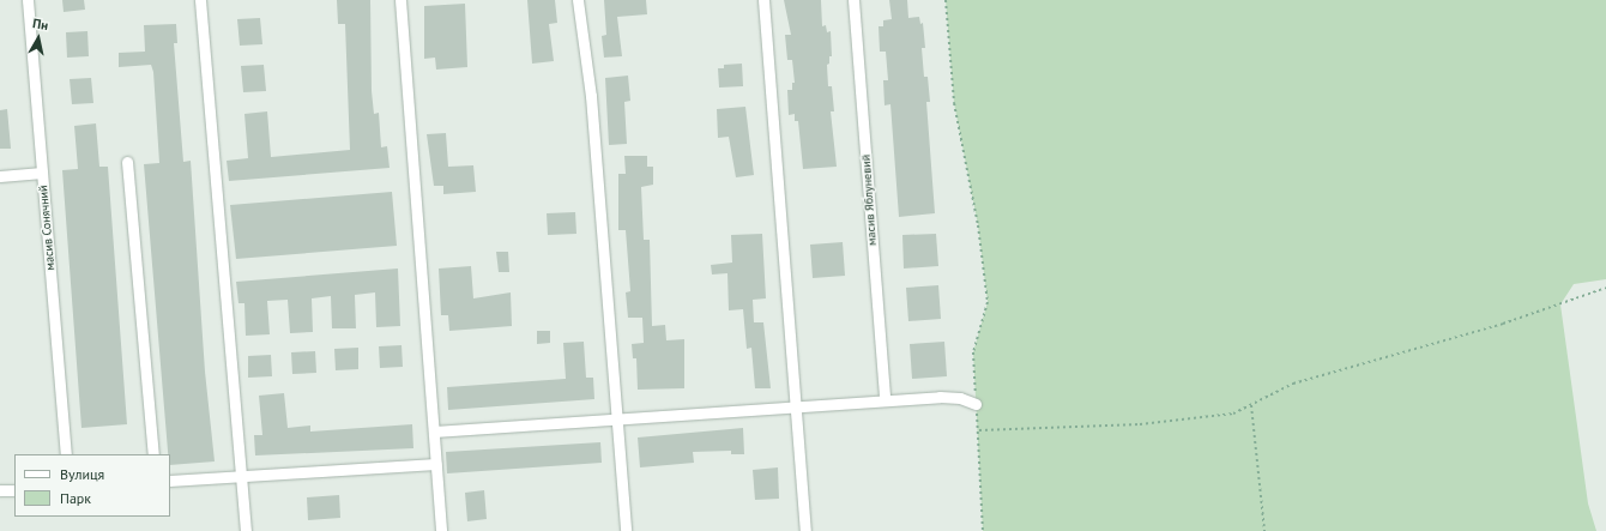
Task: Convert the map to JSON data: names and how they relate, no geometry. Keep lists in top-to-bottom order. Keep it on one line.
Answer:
{"streets":{"street":["масив Яблуневий","масив Сонячний"]},"legend":["Вулиця","Парк"],"north":"top"}
